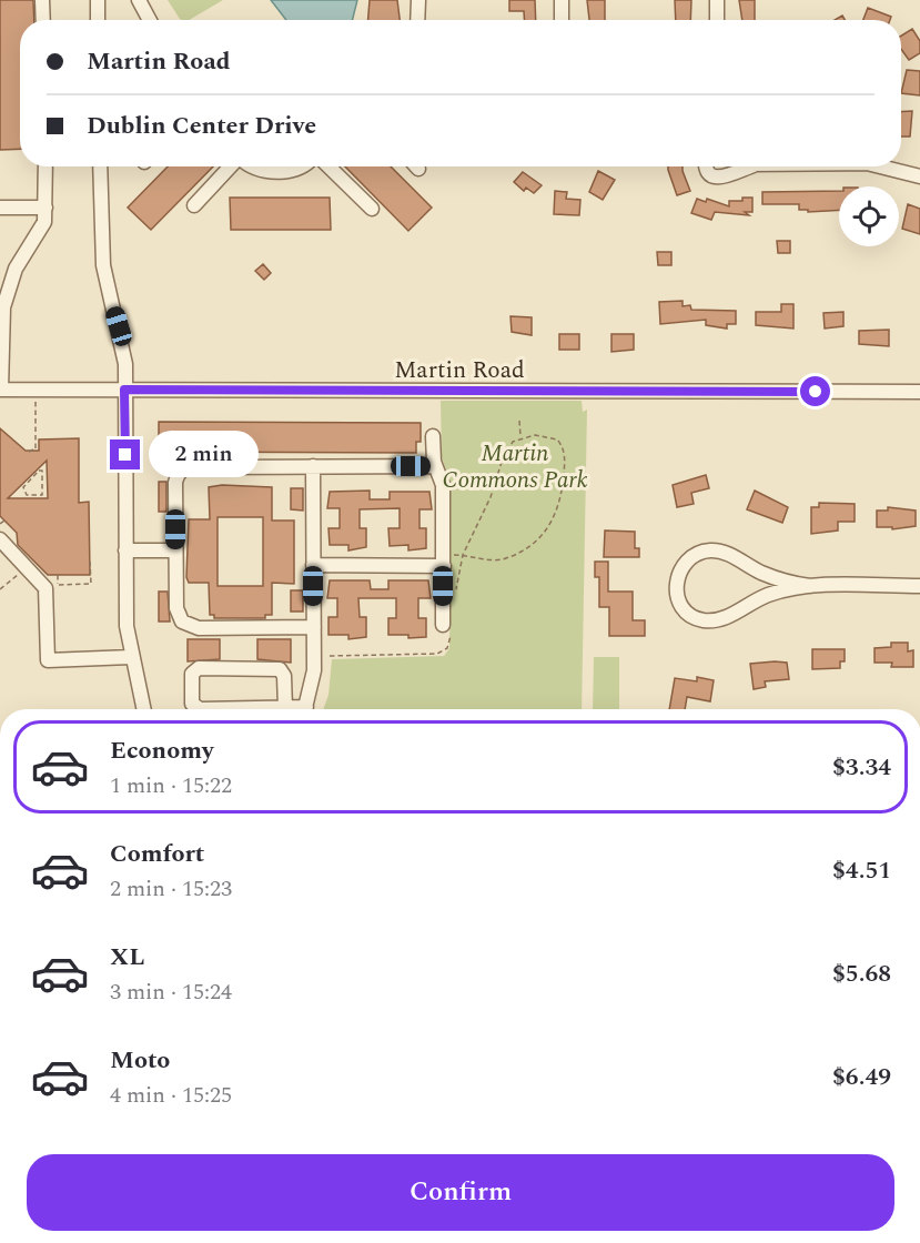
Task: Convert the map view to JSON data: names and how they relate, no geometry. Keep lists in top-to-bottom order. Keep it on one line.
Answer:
{"streets":{"street":["Martin Road"]},"parks":["Martin Commons Park"],"page":{"banner":["Martin Road","Dublin Center Drive"],"bubble":"2 min","list":[{"name":"Economy","note":"1 min · 15:22","value":"$3.34"},{"name":"Comfort","note":"2 min · 15:23","value":"$4.51"},{"name":"XL","note":"3 min · 15:24","value":"$5.68"},{"name":"Moto","note":"4 min · 15:25","value":"$6.49"}],"buttons":"Confirm"}}
